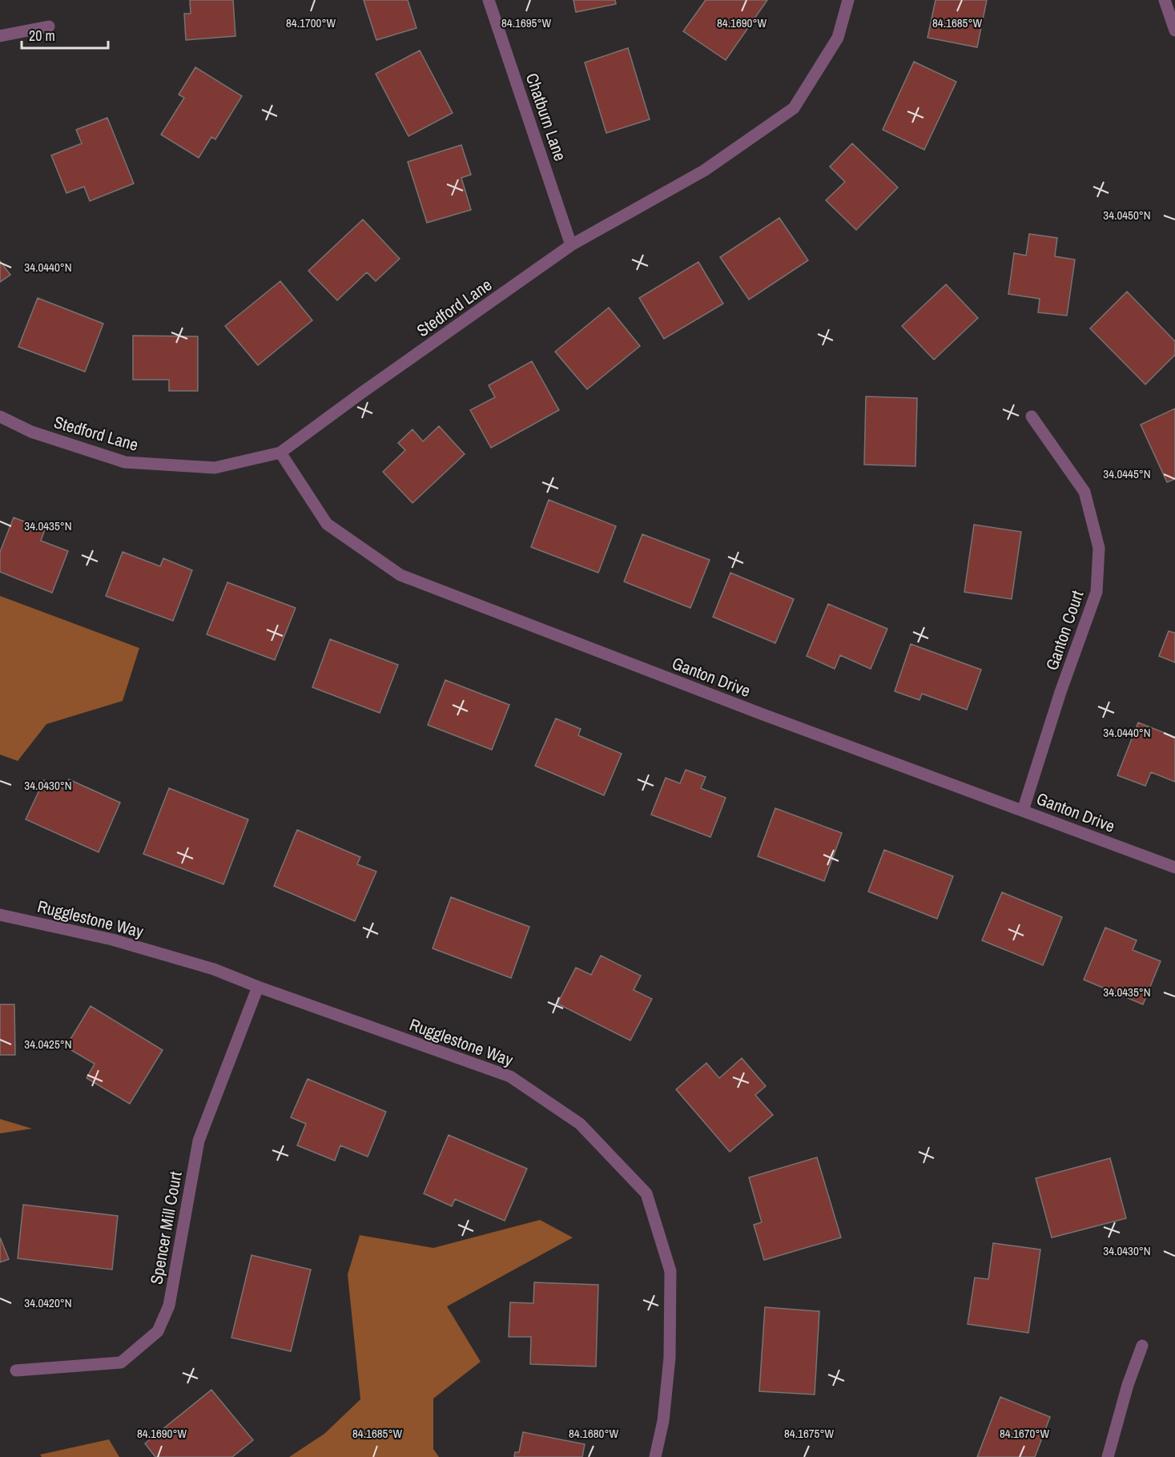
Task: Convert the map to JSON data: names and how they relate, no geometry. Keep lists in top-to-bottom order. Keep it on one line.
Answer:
{"streets":{"street":["Chatburn Lane","Stedford Lane","Ganton Court","Ganton Drive","Rugglestone Way","Spencer Mill Court"]},"crossings":[["Chatburn Lane","Stedford Lane"],["Stedford Lane","Ganton Drive"],["Ganton Court","Ganton Drive"],["Rugglestone Way","Spencer Mill Court"]],"scale_bar":"20 m","coordinates":["84.1700°W","84.1690°W","84.1685°W","84.1695°W","34.0450°N","34.0440°N","34.0445°N","34.0435°N","34.0430°N","34.0425°N","34.0420°N","84.1680°W","84.1675°W","84.1670°W"]}
